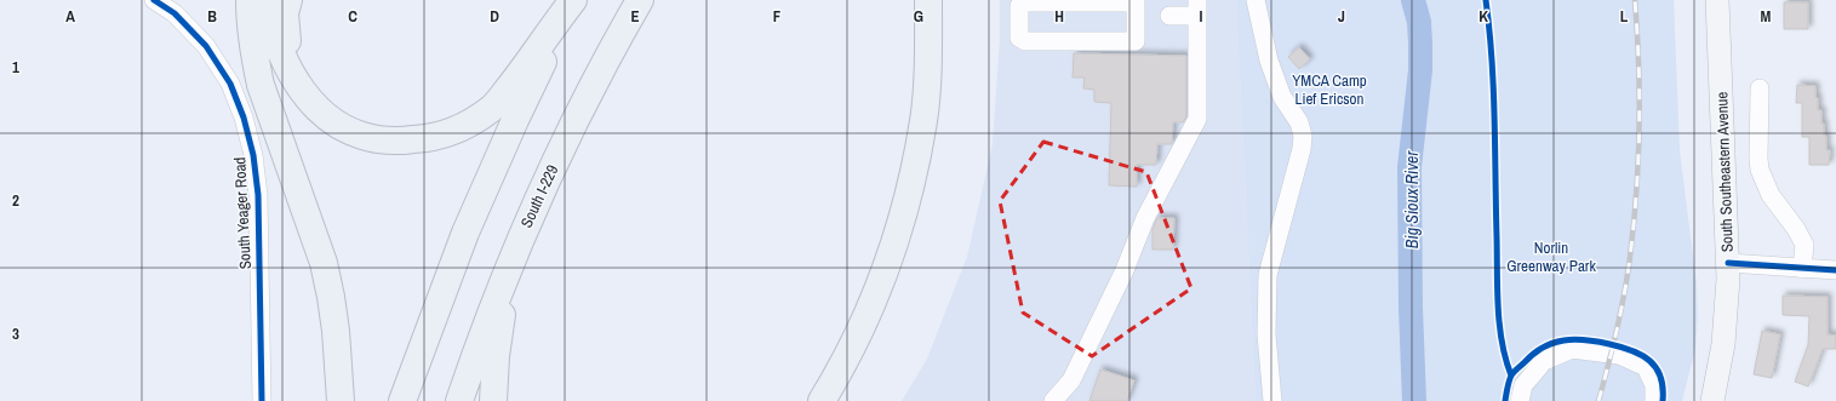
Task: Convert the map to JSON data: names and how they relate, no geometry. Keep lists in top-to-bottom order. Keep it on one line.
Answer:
{"streets":{"highway":["South I-229"],"main road":["South Southeastern Avenue"],"street":["South Yeager Road"]},"water":["Big Sioux River"],"parks":["YMCA Camp Lief Ericson","Norlin Greenway Park"],"grid":{"columns":["A","B","C","D","E","F","G","H","I","J","K","L","M"],"rows":["1","2","3"]}}
